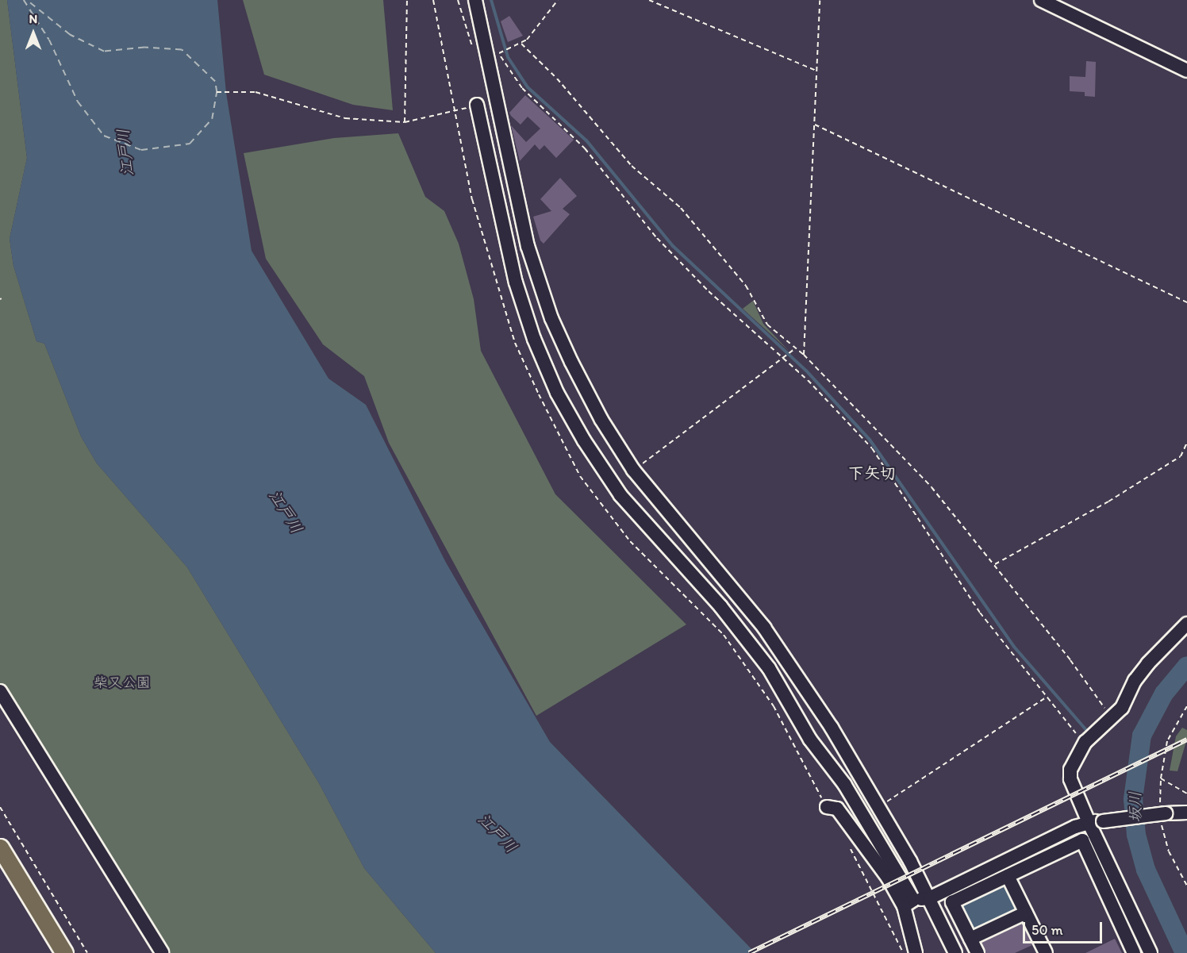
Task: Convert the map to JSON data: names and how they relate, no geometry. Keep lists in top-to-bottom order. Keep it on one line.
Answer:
{"districts":["下矢切"],"water":["江戸川","坂川"],"parks":["柴又公園"],"scale_bar":"50 m","north":"top"}
